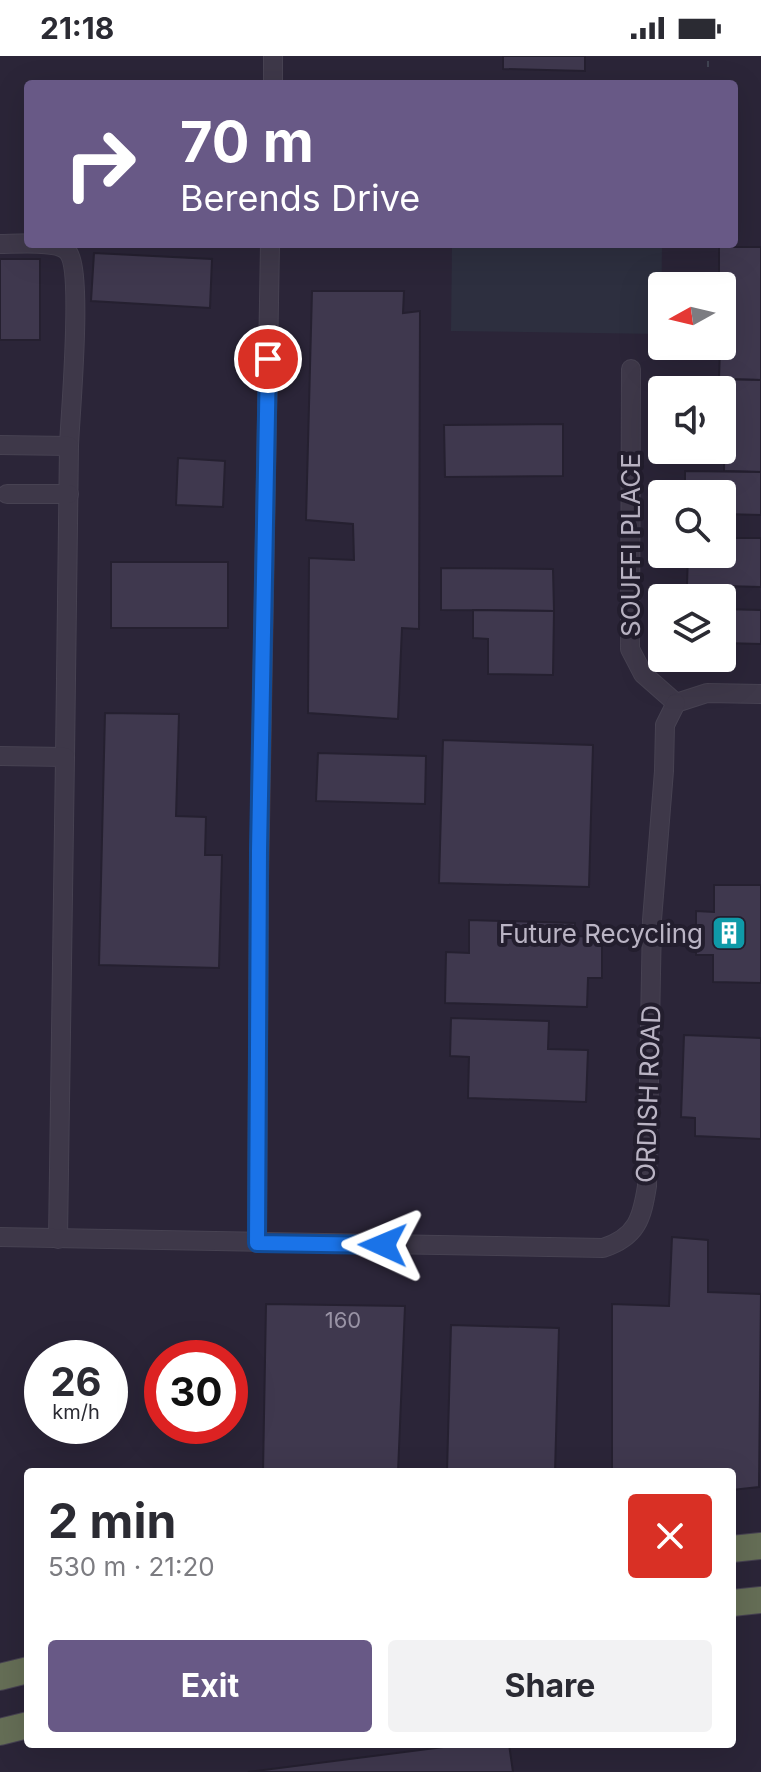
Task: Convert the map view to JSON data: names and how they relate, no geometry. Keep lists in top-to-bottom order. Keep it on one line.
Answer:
{"streets":{"street":["SOUFFI PLACE","ORDISH ROAD"]},"crossings":[["SOUFFI PLACE","ORDISH ROAD"]],"places":{"building":["Future Recycling"]},"house_numbers":["160"],"north":"left","page":{"status":"21:18","turn":["70 m","Berends Drive"],"speed":"26 km/h","limit":"30","heading":["2 min","530 m · 21:20"],"buttons":["Exit","Share"]}}
